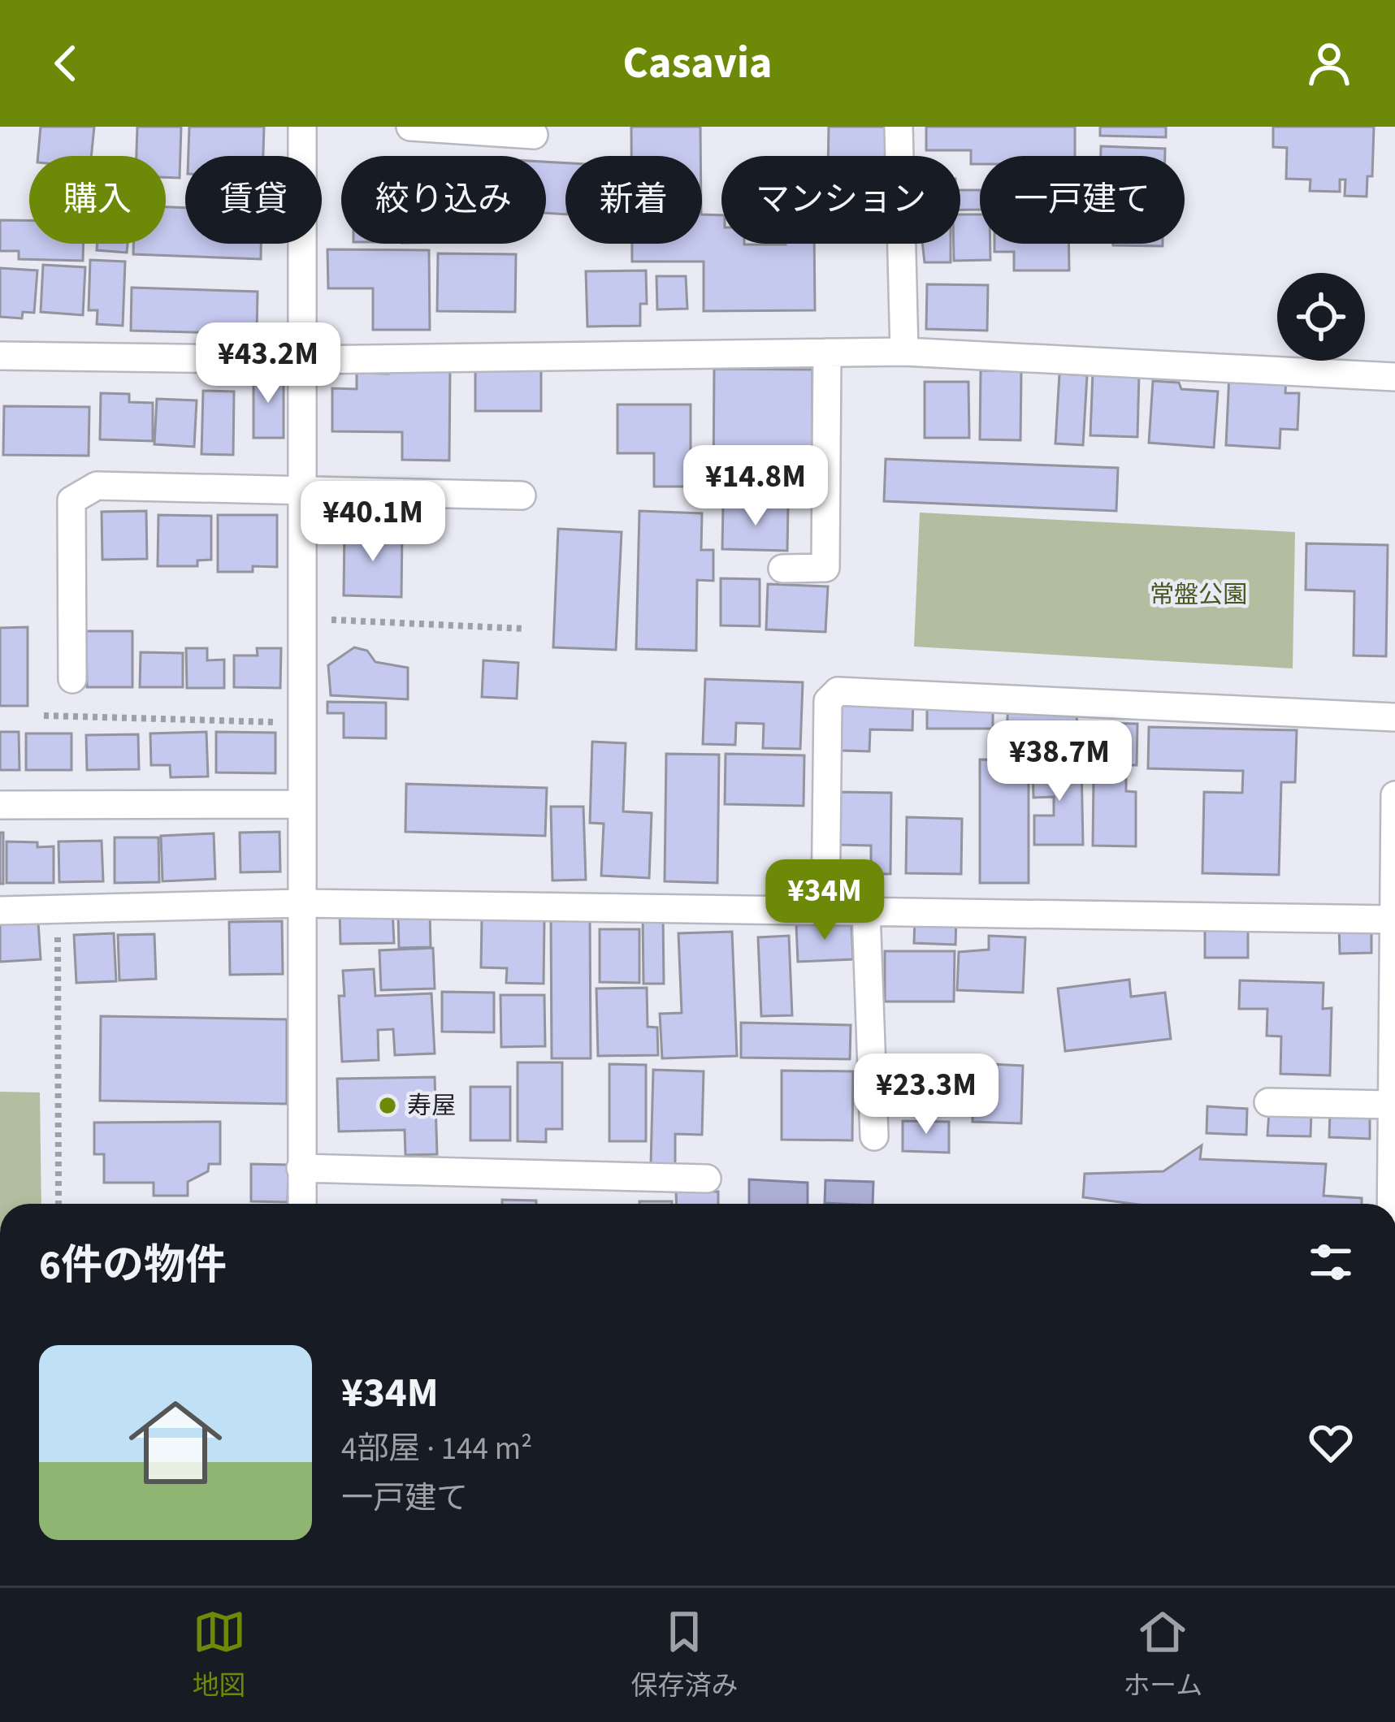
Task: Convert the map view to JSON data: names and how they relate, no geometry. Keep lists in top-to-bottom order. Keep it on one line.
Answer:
{"parks":["常盤公園"],"places":["寿屋"],"page":{"header":"Casavia","chip":["購入","賃貸","絞り込み","新着","マンション","一戸建て"],"price":["¥43.2M","¥14.8M","¥40.1M","¥38.7M","¥34M","¥23.3M"],"heading":"6件の物件","list":[{"name":"¥34M","note":"4部屋 · 144 m² · 一戸建て"}],"tabs":["地図","保存済み","ホーム"]}}
